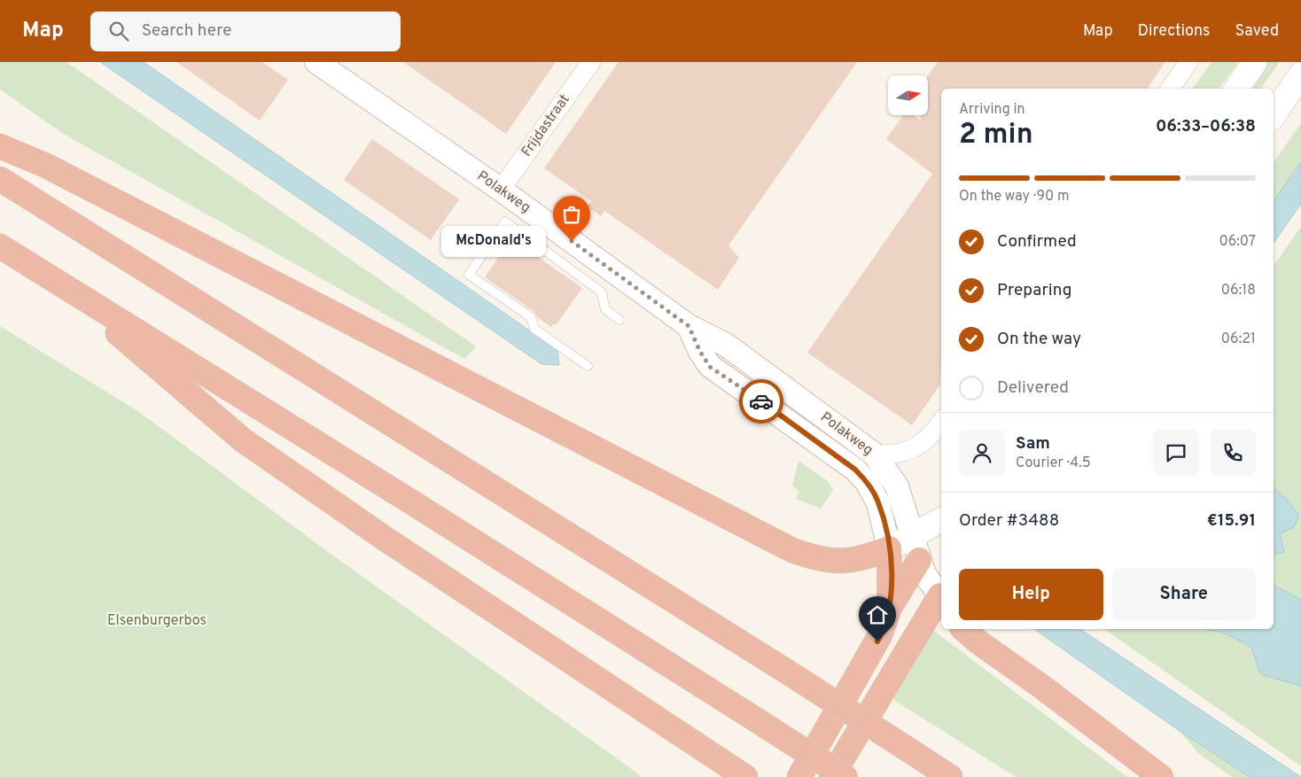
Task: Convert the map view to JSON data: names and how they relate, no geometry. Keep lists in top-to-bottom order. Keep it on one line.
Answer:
{"streets":{"street":["Frijdastraat","Polakweg"]},"crossings":[["Frijdastraat","Polakweg"]],"parks":["Elsenburgerbos"],"places":["McDonald's"],"north":"right","page":{"header":"Map","search":"Search here","nav":["Map","Directions","Saved"],"heading":["2 min","Arriving in","06:33–06:38"],"panel":["Sam","Courier · 4.5","Order #3488","€15.91"],"bar":"On the way · 90 m","list":[["Confirmed","06:07"],["Preparing","06:18"],["On the way","06:21"],"Delivered"],"bubble":"McDonald's","buttons":["Help","Share"]}}
